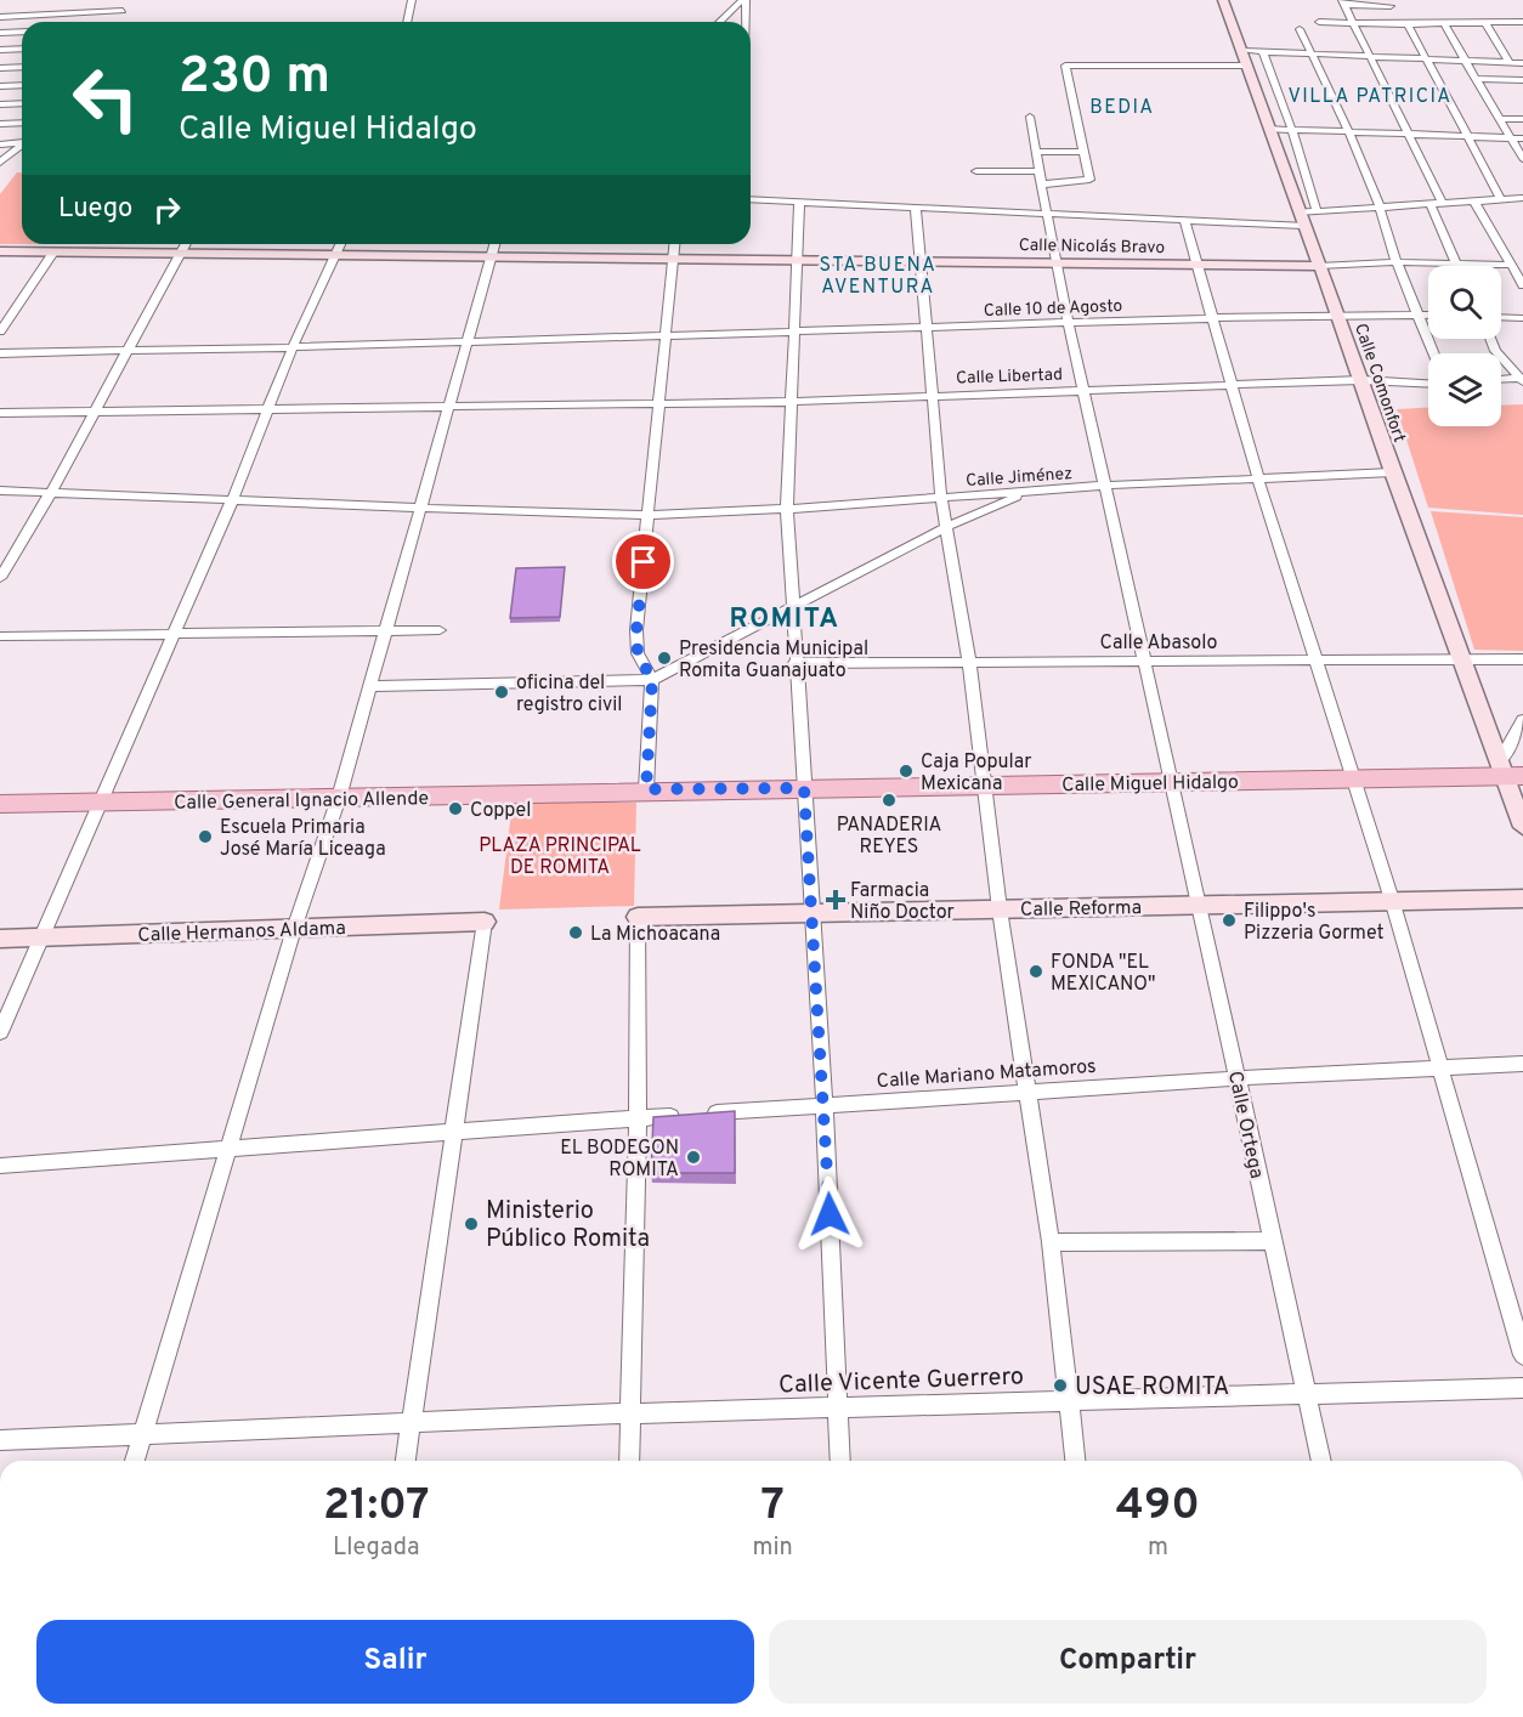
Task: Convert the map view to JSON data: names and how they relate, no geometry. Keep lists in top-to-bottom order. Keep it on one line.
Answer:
{"streets":{"main road":["Calle Miguel Hidalgo","Calle General Ignacio Allende"],"street":["Calle Nicolás Bravo","Calle 10 de Agosto","Calle Libertad","Calle Comonfort","Calle Jiménez","Calle Abasolo","Calle Reforma","Calle Hermanos Aldama","Calle Mariano Matamoros","Calle Ortega","Calle Vicente Guerrero"]},"crossings":[["Calle Nicolás Bravo","Calle Comonfort"],["Calle Nicolás Bravo","Calle Ortega"],["Calle 10 de Agosto","Calle Comonfort"],["Calle 10 de Agosto","Calle Ortega"],["Calle Libertad","Calle Comonfort"],["Calle Libertad","Calle Ortega"],["Calle Comonfort","Calle Jiménez"],["Calle Comonfort","Calle Abasolo"],["Calle Comonfort","Calle Miguel Hidalgo"],["Calle Jiménez","Calle Ortega"],["Calle Abasolo","Calle Ortega"],["Calle Miguel Hidalgo","Calle General Ignacio Allende"],["Calle Miguel Hidalgo","Calle Ortega"],["Calle Reforma","Calle Ortega"],["Calle Mariano Matamoros","Calle Ortega"],["Calle Ortega","Calle Vicente Guerrero"]],"districts":["VILLA PATRICIA","BEDIA","STA BUENA AVENTURA","ROMITA"],"parks":["PLAZA PRINCIPAL DE ROMITA"],"places":{"other":["Presidencia Municipal Romita Guanajuato","oficina del registro civil","Caja Popular Mexicana","PANADERIA REYES","Coppel","Escuela Primaria José María Liceaga","Filippo's Pizzeria Gormet","La Michoacana","FONDA \"EL MEXICANO\"","EL BODEGON ROMITA","Ministerio Público Romita","USAE ROMITA"],"health":["Farmacia Niño Doctor"]},"page":{"turn":["230 m","Calle Miguel Hidalgo"],"then":"Luego","eta":["21:07","Llegada","7","min","490","m"],"buttons":["Salir","Compartir"]}}
